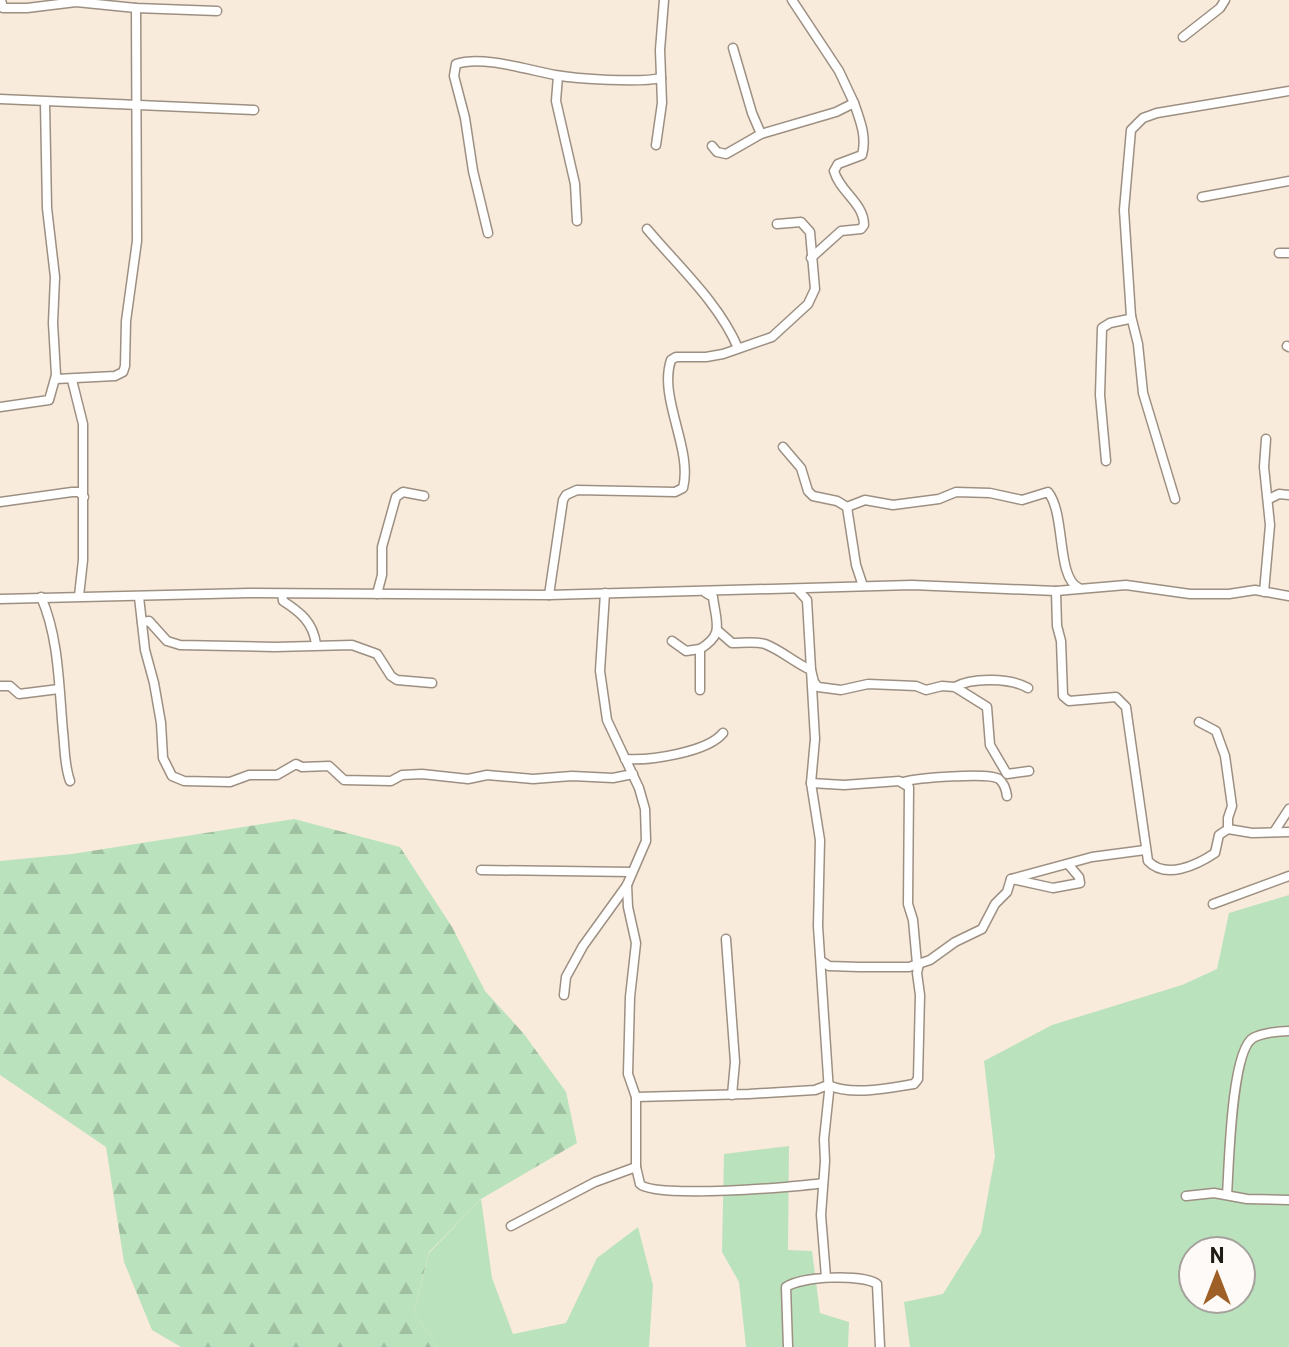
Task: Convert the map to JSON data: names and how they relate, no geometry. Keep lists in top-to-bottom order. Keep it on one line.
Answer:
{"north":"top"}
